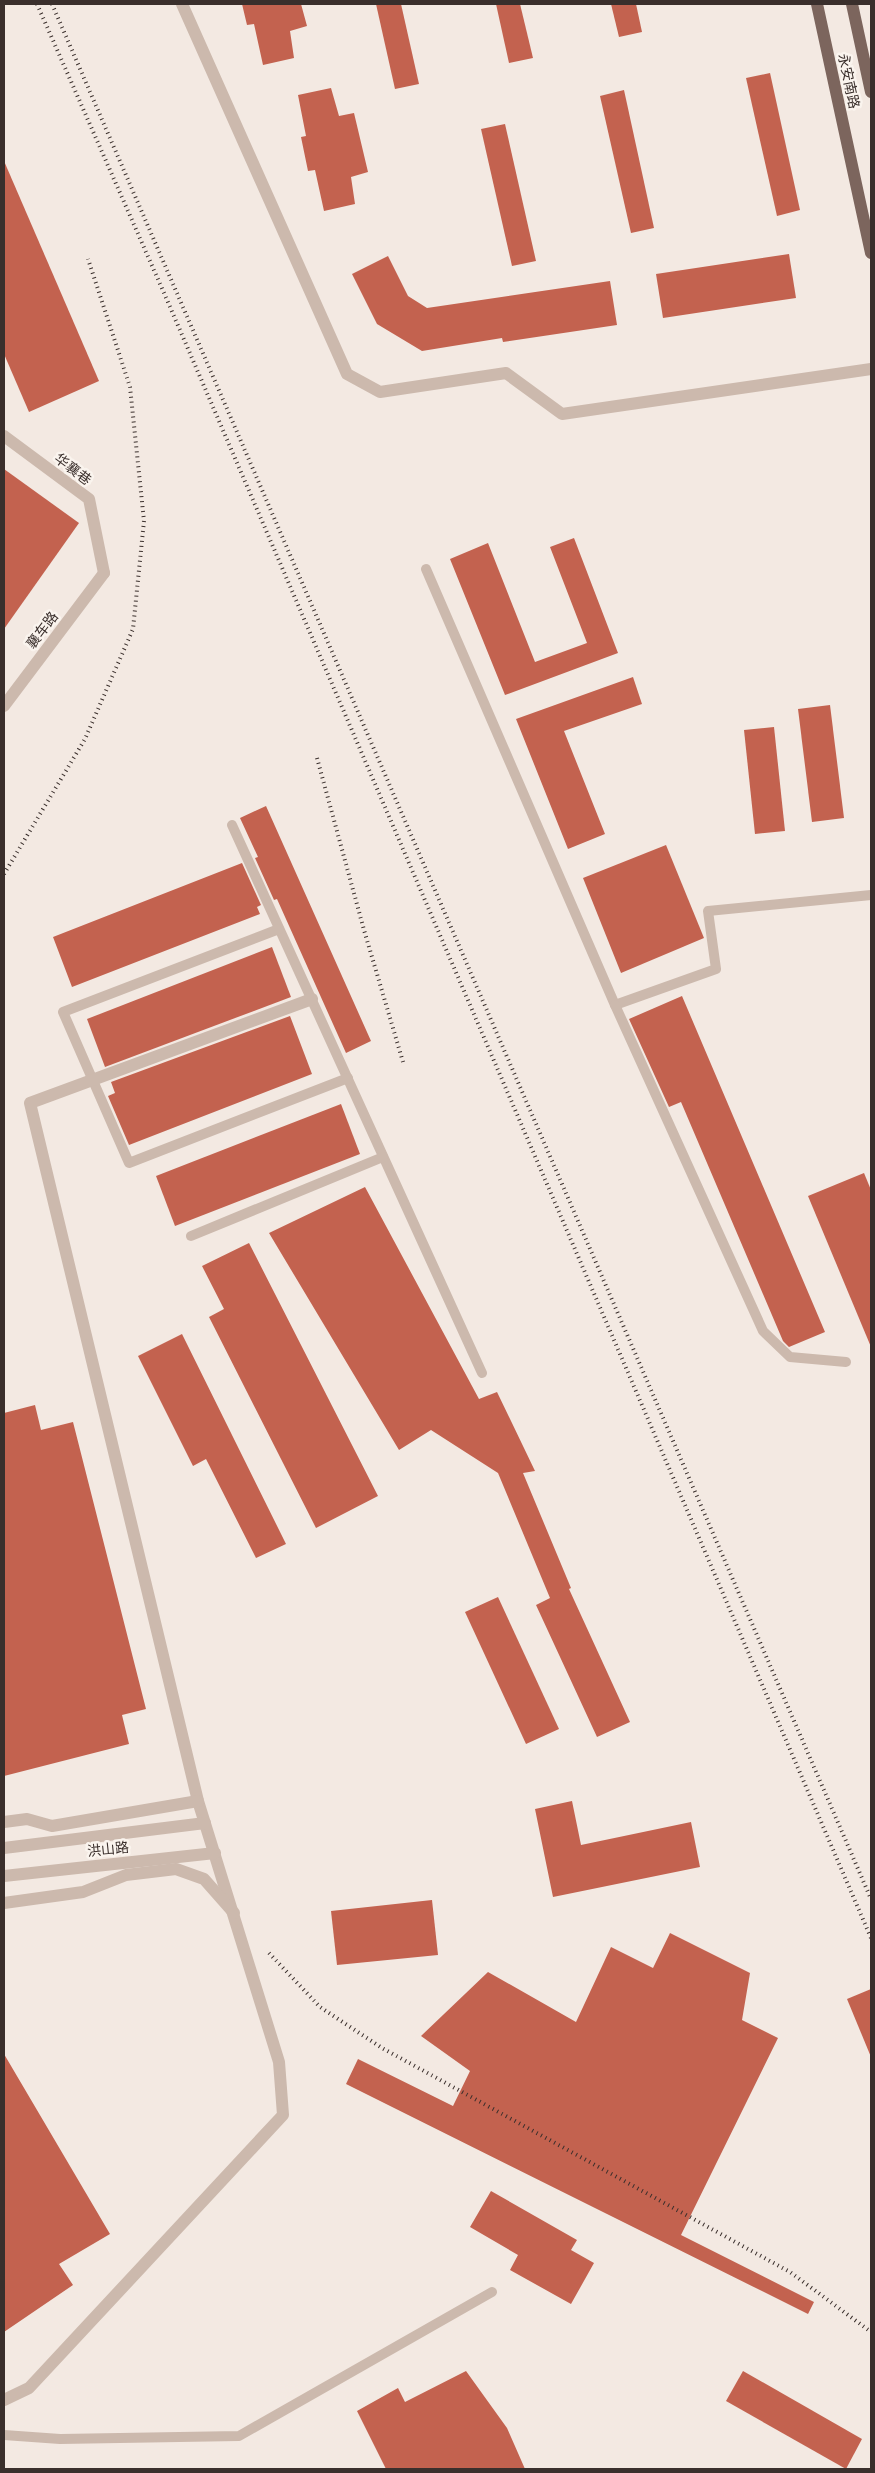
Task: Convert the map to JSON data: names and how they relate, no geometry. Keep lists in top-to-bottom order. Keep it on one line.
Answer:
{"streets":{"main road":["永安南路"],"street":["华襄巷","襄车路","洪山路"]},"crossings":[["华襄巷","襄车路"]]}
